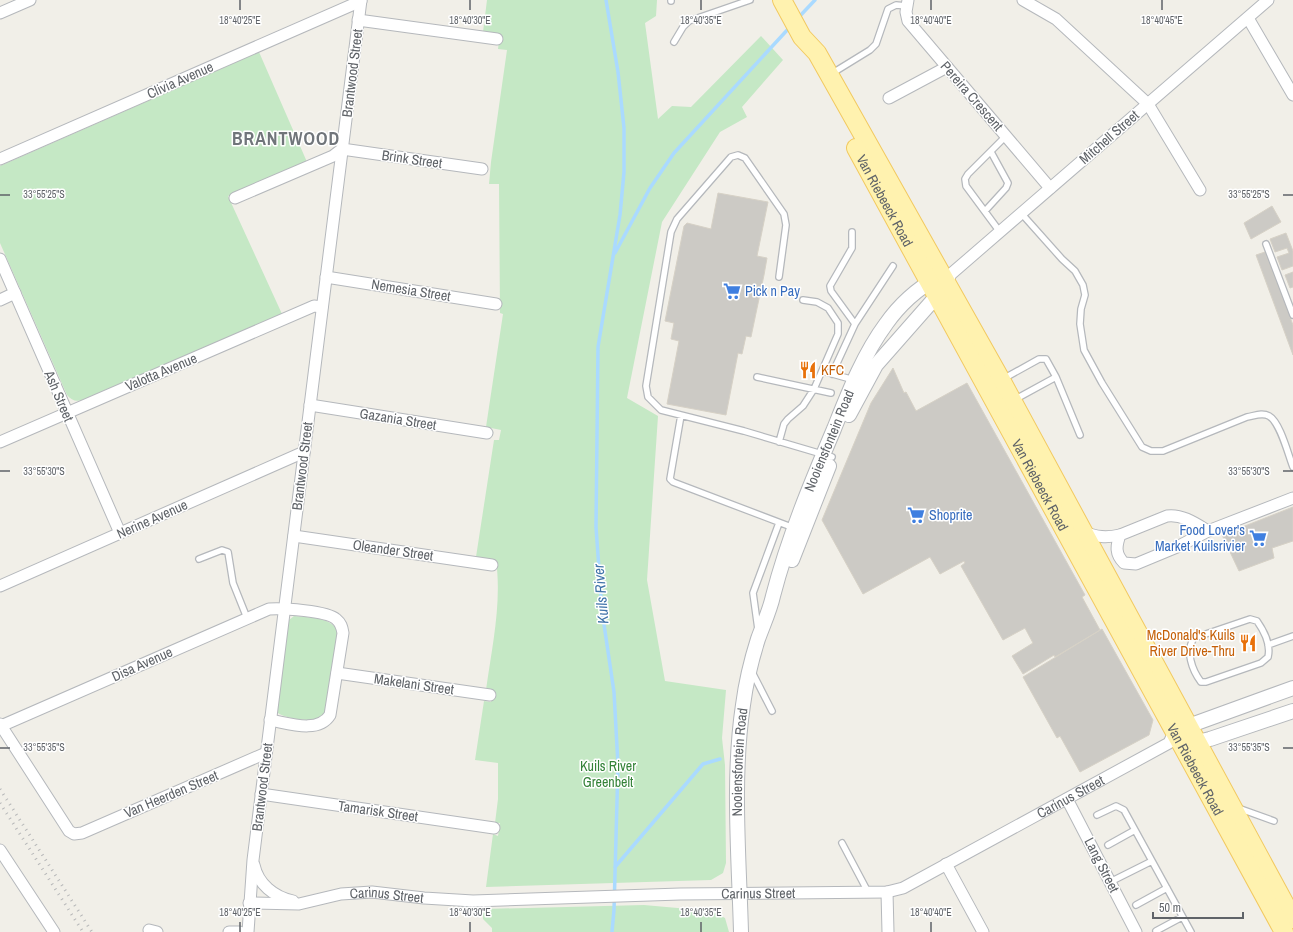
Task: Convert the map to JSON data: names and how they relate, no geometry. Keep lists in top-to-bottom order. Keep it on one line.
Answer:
{"streets":{"main road":["Van Riebeeck Road"],"street":["Brantwood Street","Clivia Avenue","Pereira Crescent","Mitchell Street","Brink Street","Nemesia Street","Valotta Avenue","Ash Street","Gazania Street","Nooiensfontein Road","Nerine Avenue","Oleander Street","Disa Avenue","Makelani Street","Van Heerden Street","Carinus Street","Tamarisk Street","Lang Street"]},"crossings":[["Brantwood Street","Clivia Avenue"],["Brantwood Street","Brink Street"],["Brantwood Street","Nemesia Street"],["Brantwood Street","Valotta Avenue"],["Brantwood Street","Gazania Street"],["Brantwood Street","Nerine Avenue"],["Brantwood Street","Oleander Street"],["Brantwood Street","Disa Avenue"],["Brantwood Street","Van Heerden Street"],["Brantwood Street","Carinus Street"],["Brantwood Street","Tamarisk Street"],["Pereira Crescent","Mitchell Street"],["Mitchell Street","Van Riebeeck Road"],["Mitchell Street","Nooiensfontein Road"],["Van Riebeeck Road","Nooiensfontein Road"],["Van Riebeeck Road","Carinus Street"],["Valotta Avenue","Ash Street"],["Ash Street","Nerine Avenue"],["Nooiensfontein Road","Carinus Street"],["Disa Avenue","Van Heerden Street"],["Carinus Street","Lang Street"]],"districts":["BRANTWOOD"],"water":["Kuils River"],"parks":["Kuils River Greenbelt"],"places":{"supermarket":["Pick n Pay","Shoprite","Food Lover's Market Kuilsrivier"],"restaurant":["KFC","McDonald's Kuils River Drive-Thru"]},"scale_bar":"50 m","coordinates":["18°40'25\"E","18°40'30\"E","18°40'35\"E","18°40'40\"E","18°40'45\"E","33°55'25\"S","33°55'30\"S","33°55'35\"S"]}
